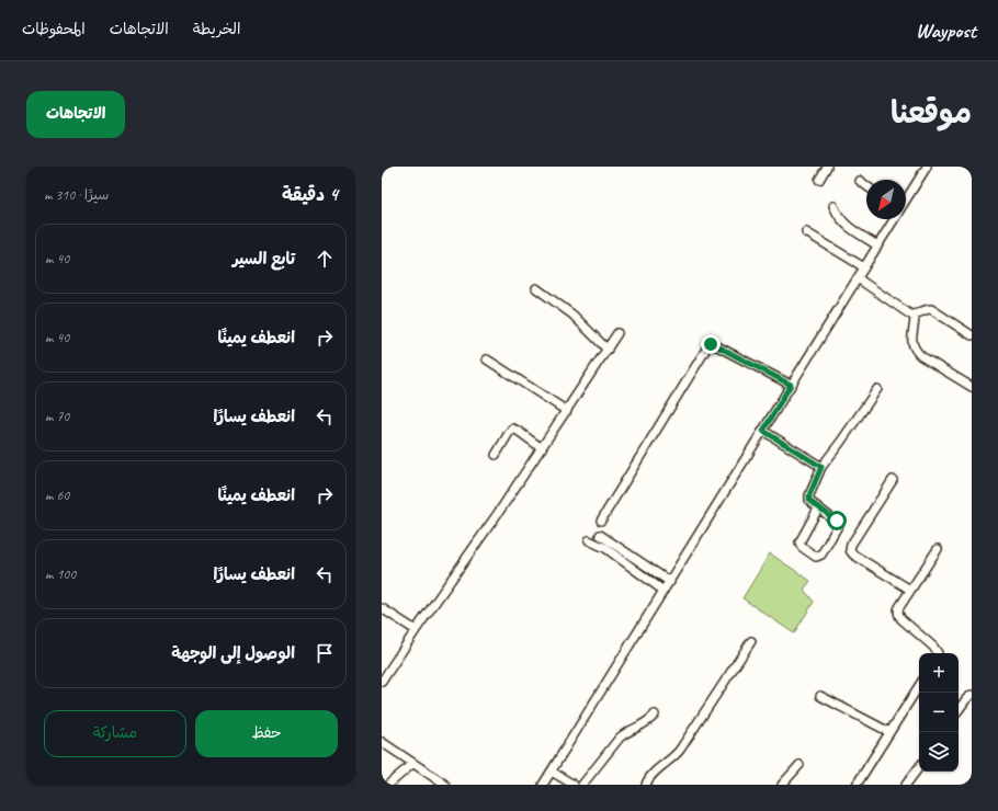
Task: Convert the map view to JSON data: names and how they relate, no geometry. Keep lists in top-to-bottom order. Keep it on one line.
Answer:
{"north":"bottom left","page":{"header":"Waypost","nav":["الخريطة","الاتجاهات","المحفوظات"],"title":"موقعنا","buttons":["الاتجاهات",["حفظ","مشاركة"]],"heading":["4 دقيقة","سيرًا · 310 m"],"list":[["تابع السير","40 m"],["انعطف يمينًا","40 m"],["انعطف يسارًا","70 m"],["انعطف يمينًا","60 m"],["انعطف يسارًا","100 m"],"الوصول إلى الوجهة"],"map_buttons":["+","−"]}}
